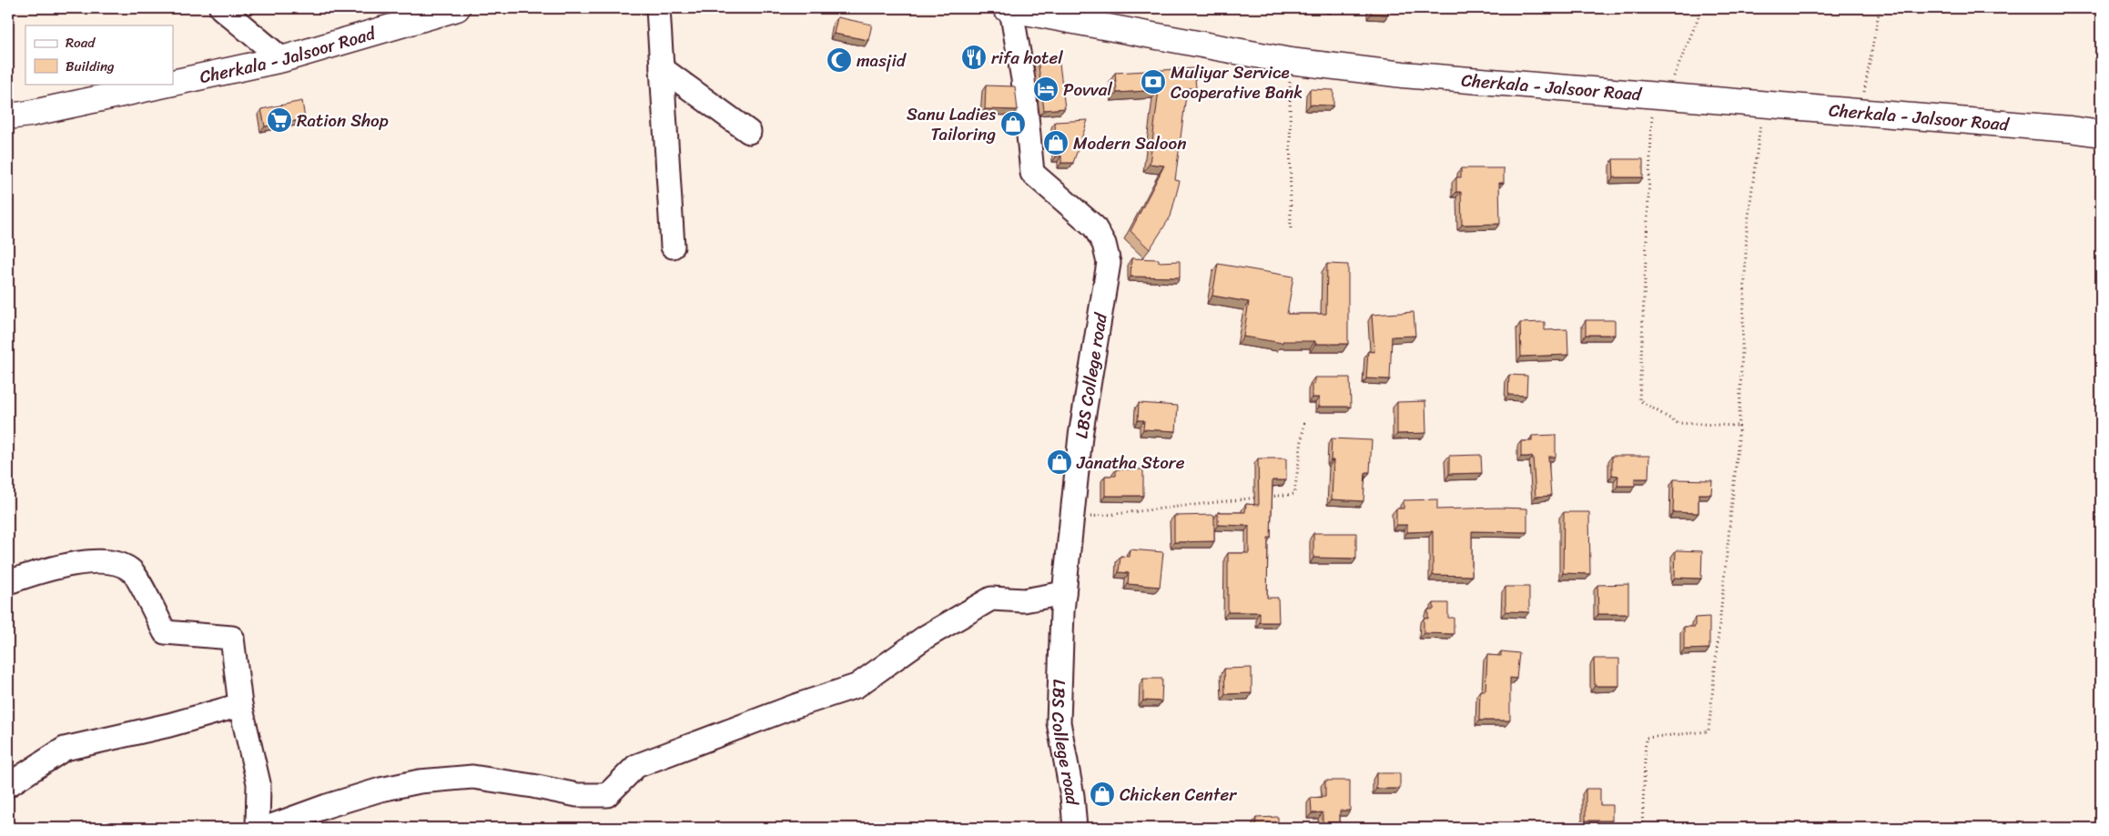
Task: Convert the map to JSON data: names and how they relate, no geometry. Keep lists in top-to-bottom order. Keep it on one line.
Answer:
{"streets":{"main road":["Cherkala - Jalsoor Road"],"street":["LBS College road"]},"crossings":[["Cherkala - Jalsoor Road","LBS College road"]],"places":{"restaurant":["rifa hotel"],"mosque":["masjid"],"bank":["Muliyar Service Cooperative Bank"],"hotel":["Povval"],"supermarket":["Ration Shop"],"shop":["Sanu Ladies Tailoring","Modern Saloon","Janatha Store","Chicken Center"]},"legend":["Road","Building"]}
